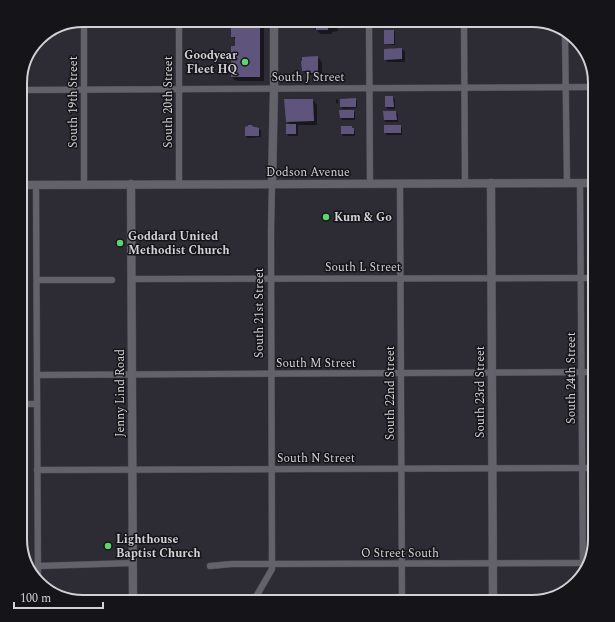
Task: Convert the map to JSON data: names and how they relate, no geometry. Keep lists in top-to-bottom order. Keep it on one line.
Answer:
{"streets":{"street":["South J Street","South 19th Street","South 20th Street","Dodson Avenue","South L Street","South 21st Street","South M Street","South 24th Street","South 23rd Street","Jenny Lind Road","South 22nd Street","South N Street","O Street South"]},"crossings":[["South J Street","South 19th Street"],["South J Street","South 20th Street"],["South J Street","South 21st Street"],["South 19th Street","Dodson Avenue"],["South 20th Street","Dodson Avenue"],["Dodson Avenue","South 21st Street"],["Dodson Avenue","South 24th Street"],["Dodson Avenue","South 23rd Street"],["Dodson Avenue","Jenny Lind Road"],["Dodson Avenue","South 22nd Street"],["South L Street","South 21st Street"],["South L Street","South 24th Street"],["South L Street","South 23rd Street"],["South L Street","Jenny Lind Road"],["South L Street","South 22nd Street"],["South 21st Street","South M Street"],["South 21st Street","South N Street"],["South 21st Street","O Street South"],["South M Street","South 24th Street"],["South M Street","South 23rd Street"],["South M Street","Jenny Lind Road"],["South M Street","South 22nd Street"],["South 24th Street","South N Street"],["South 23rd Street","South N Street"],["South 23rd Street","O Street South"],["Jenny Lind Road","South N Street"],["South 22nd Street","South N Street"],["South 22nd Street","O Street South"]],"places":["Goodyear Fleet HQ","Kum & Go","Goddard United Methodist Church","Lighthouse Baptist Church"],"scale_bar":"100 m"}
